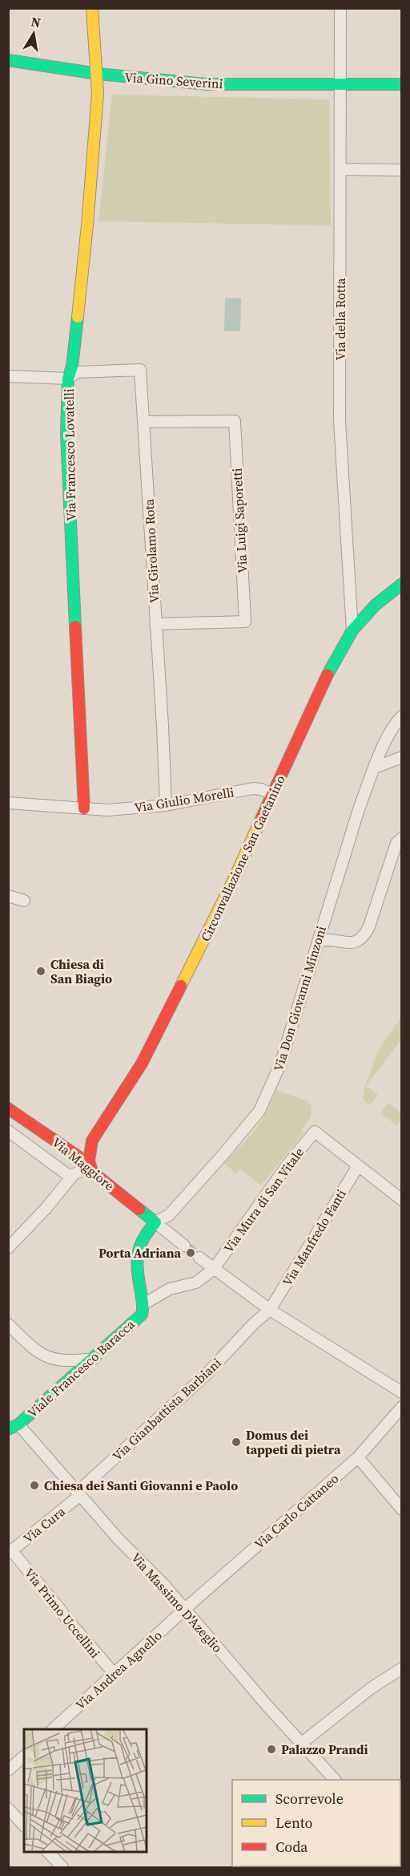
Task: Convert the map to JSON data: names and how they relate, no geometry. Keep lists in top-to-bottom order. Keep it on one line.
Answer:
{"streets":{"street":["Via Gino Severini","Via della Rotta","Via Francesco Lovatelli","Via Luigi Saporetti","Via Girolamo Rota","Via Giulio Morelli","Circonvallazione San Gaetanino","Via Don Giovanni Minzoni","Via Maggiore","Via Mura di San Vitale","Via Manfredo Fanti","Viale Francesco Baracca","Via Gianbattista Barbiani","Via Carlo Cattaneo","Via Cura","Via Massimo D'Azeglio","Via Primo Uccellini","Via Andrea Agnello"]},"crossings":[["Via Gino Severini","Via della Rotta"],["Via Gino Severini","Via Francesco Lovatelli"],["Via della Rotta","Circonvallazione San Gaetanino"],["Via Francesco Lovatelli","Via Girolamo Rota"],["Via Francesco Lovatelli","Via Giulio Morelli"],["Via Luigi Saporetti","Via Girolamo Rota"],["Via Girolamo Rota","Via Giulio Morelli"],["Via Giulio Morelli","Circonvallazione San Gaetanino"],["Circonvallazione San Gaetanino","Via Maggiore"],["Via Don Giovanni Minzoni","Via Maggiore"],["Via Mura di San Vitale","Via Manfredo Fanti"],["Via Mura di San Vitale","Viale Francesco Baracca"],["Via Manfredo Fanti","Via Gianbattista Barbiani"],["Viale Francesco Baracca","Via Massimo D'Azeglio"],["Via Gianbattista Barbiani","Via Cura"],["Via Gianbattista Barbiani","Via Massimo D'Azeglio"],["Via Carlo Cattaneo","Via Massimo D'Azeglio"],["Via Carlo Cattaneo","Via Andrea Agnello"],["Via Cura","Via Massimo D'Azeglio"],["Via Cura","Via Primo Uccellini"],["Via Massimo D'Azeglio","Via Andrea Agnello"],["Via Primo Uccellini","Via Andrea Agnello"]],"places":["Chiesa di San Biagio","Porta Adriana","Domus dei tappeti di pietra","Chiesa dei Santi Giovanni e Paolo","Palazzo Prandi"],"legend":["Scorrevole","Lento","Coda"],"north":"top"}
